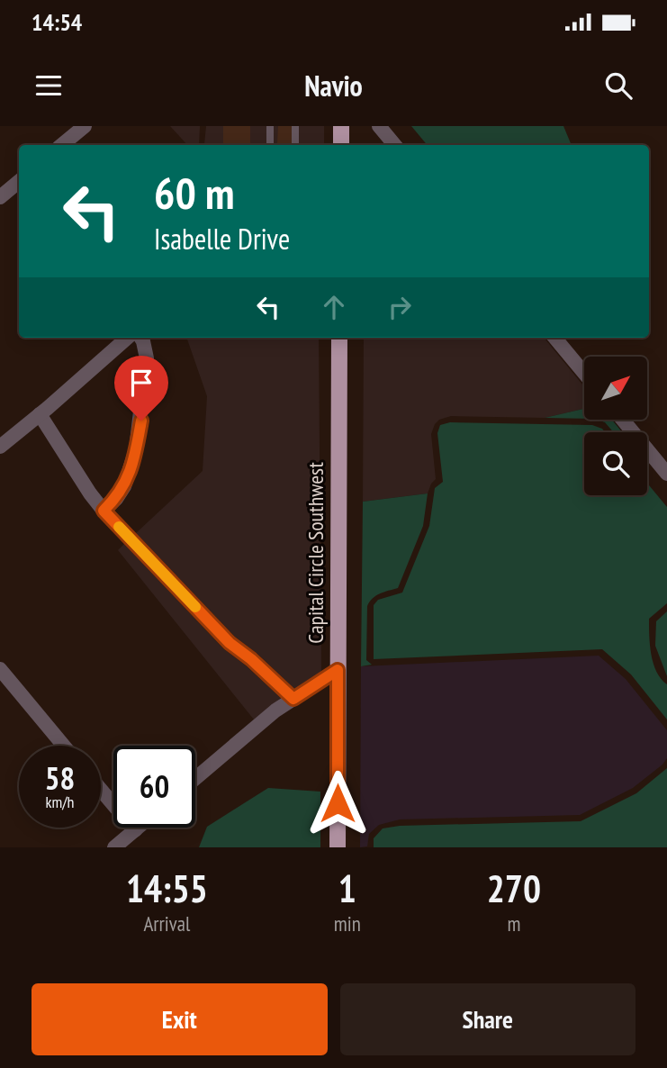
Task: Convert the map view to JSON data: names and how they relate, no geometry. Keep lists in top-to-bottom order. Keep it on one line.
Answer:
{"streets":{"main road":["Capital Circle Southwest"]},"north":"top right","page":{"status":"14:54","header":"Navio","turn":["60 m","Isabelle Drive"],"speed":"58 km/h","limit":"60","eta":["14:55","Arrival","1","min","270","m"],"buttons":["Exit","Share"]}}
